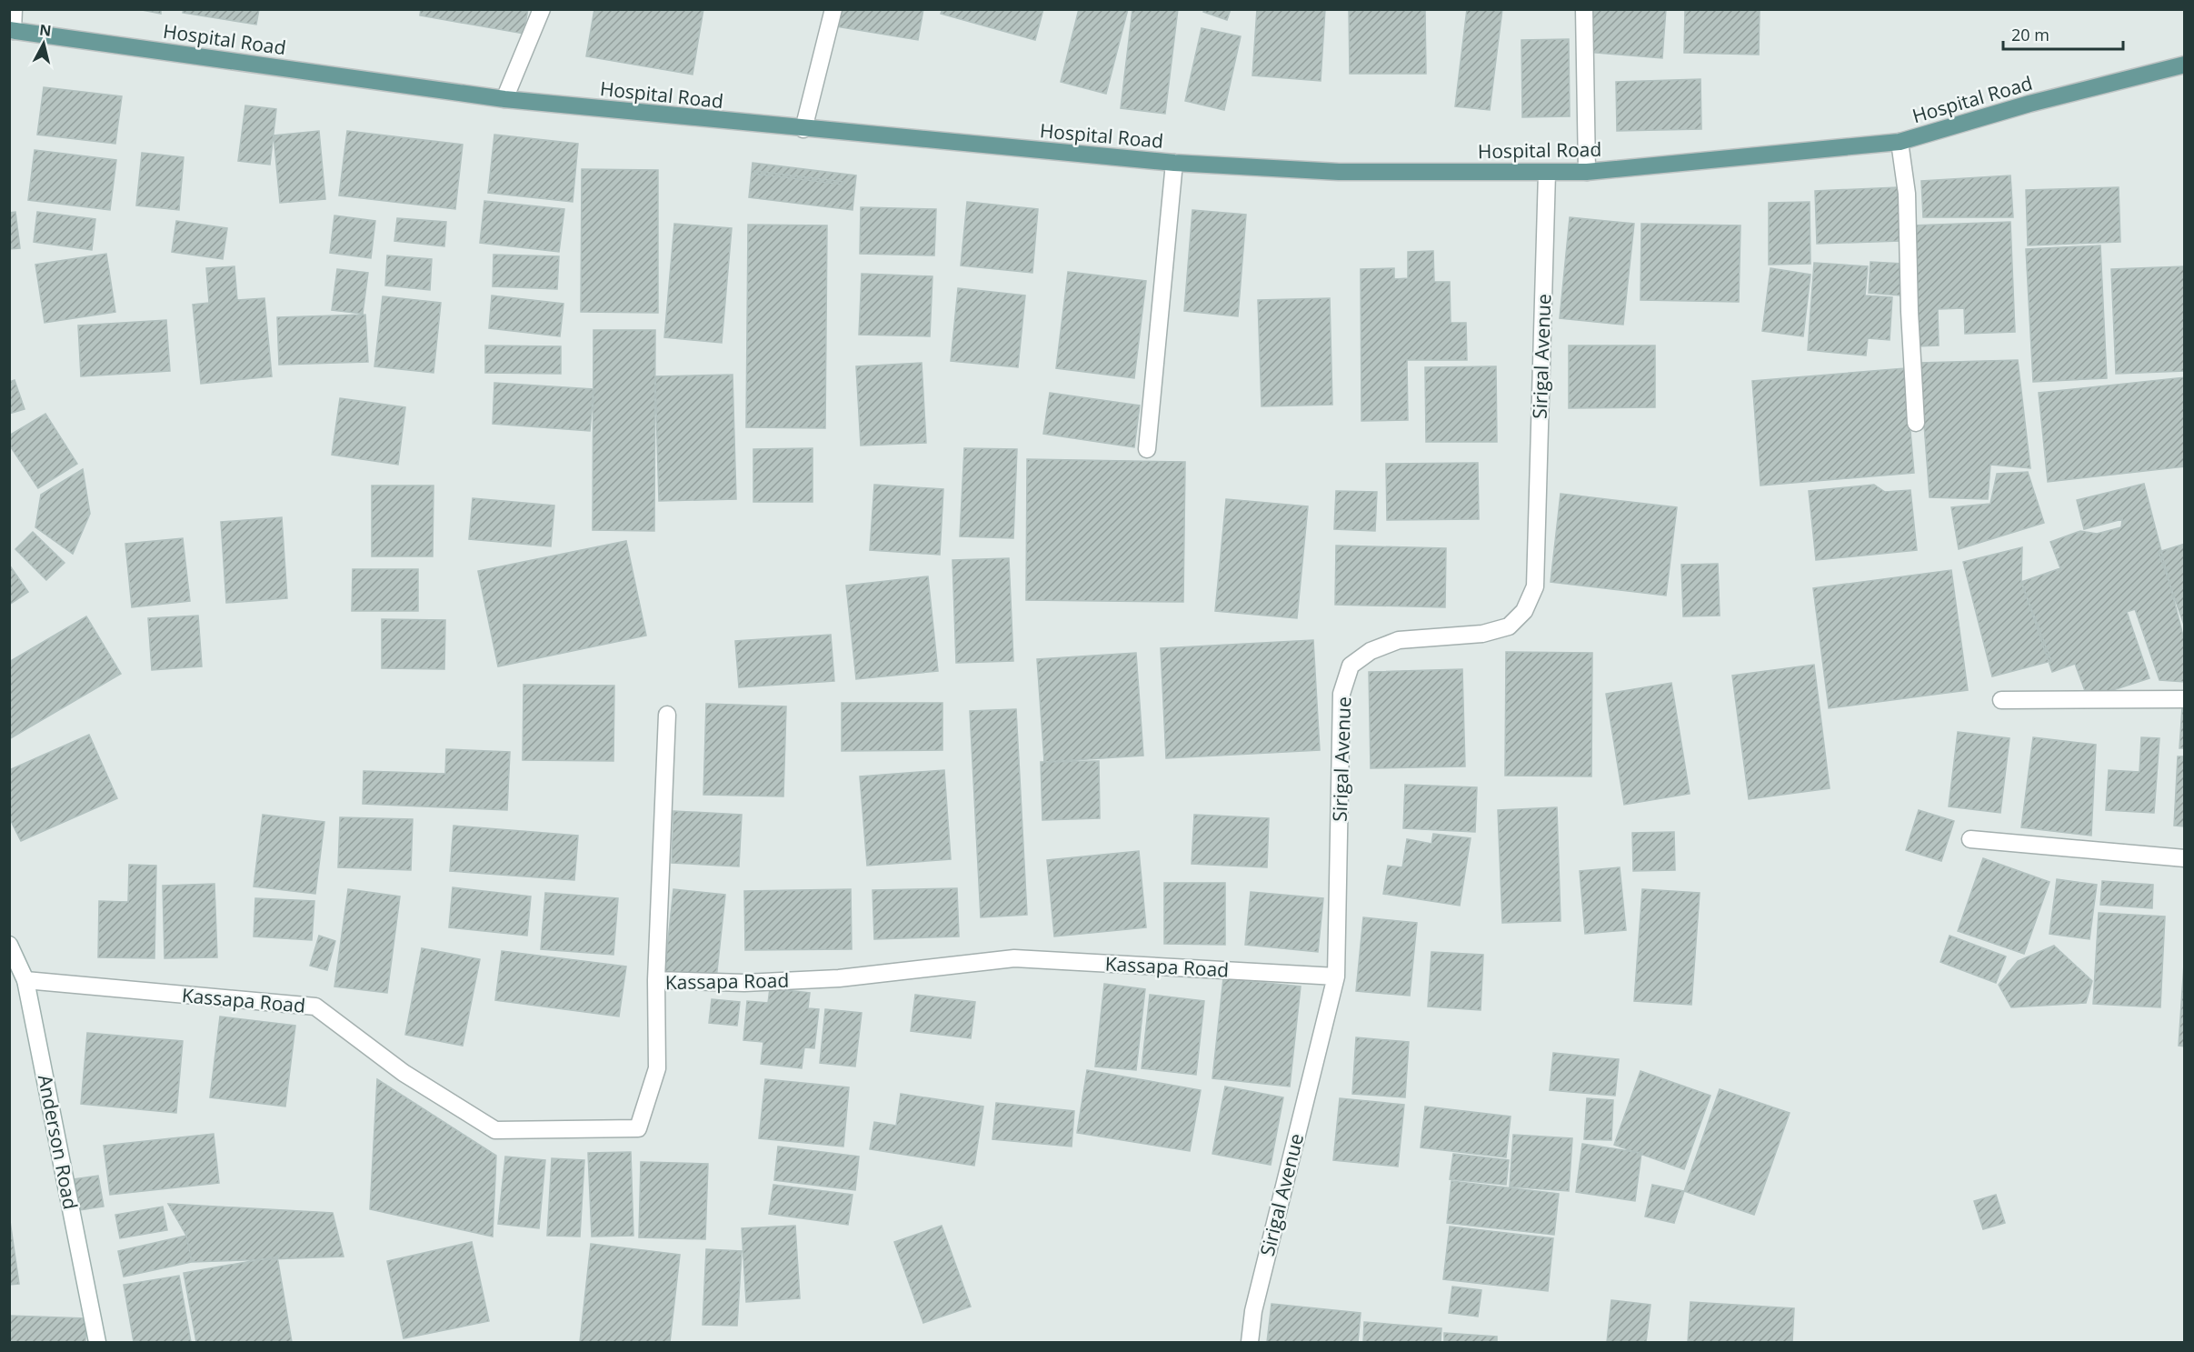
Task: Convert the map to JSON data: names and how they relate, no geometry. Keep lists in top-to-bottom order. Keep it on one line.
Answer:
{"streets":{"main road":["Hospital Road"],"street":["Sirigal Avenue","Kassapa Road","Anderson Road"]},"crossings":[["Hospital Road","Sirigal Avenue"],["Sirigal Avenue","Kassapa Road"],["Kassapa Road","Anderson Road"]],"scale_bar":"20 m","north":"top"}
